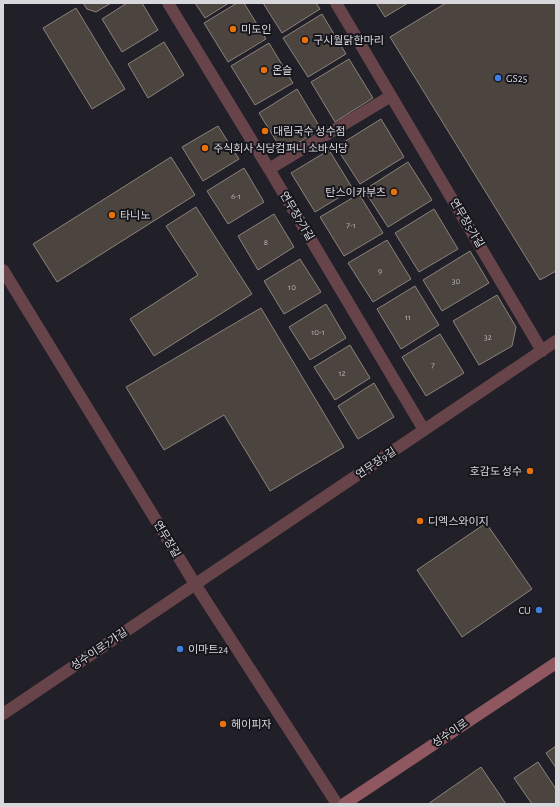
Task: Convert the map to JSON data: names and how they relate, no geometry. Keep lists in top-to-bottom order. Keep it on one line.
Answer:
{"streets":{"street":["연무장7가길","연무장5가길","연무장9길","연무장길","성수이로7가길","성수이로"]},"crossings":[["연무장7가길","연무장9길"],["연무장5가길","연무장9길"],["연무장9길","연무장길"],["연무장9길","성수이로7가길"],["연무장길","성수이로7가길"]],"places":["미도인","구시월닭한마리","온슬","GS25","대림국수 성수점","주식회사 식당컴퍼니 소바식당","탄스이카부츠","타니노","호감도 성수","디엑스와이지","CU","이마트24","헤이피자"],"house_numbers":["6-1","7-1","8","9","30","10","11","10-1","32","7","12"]}
